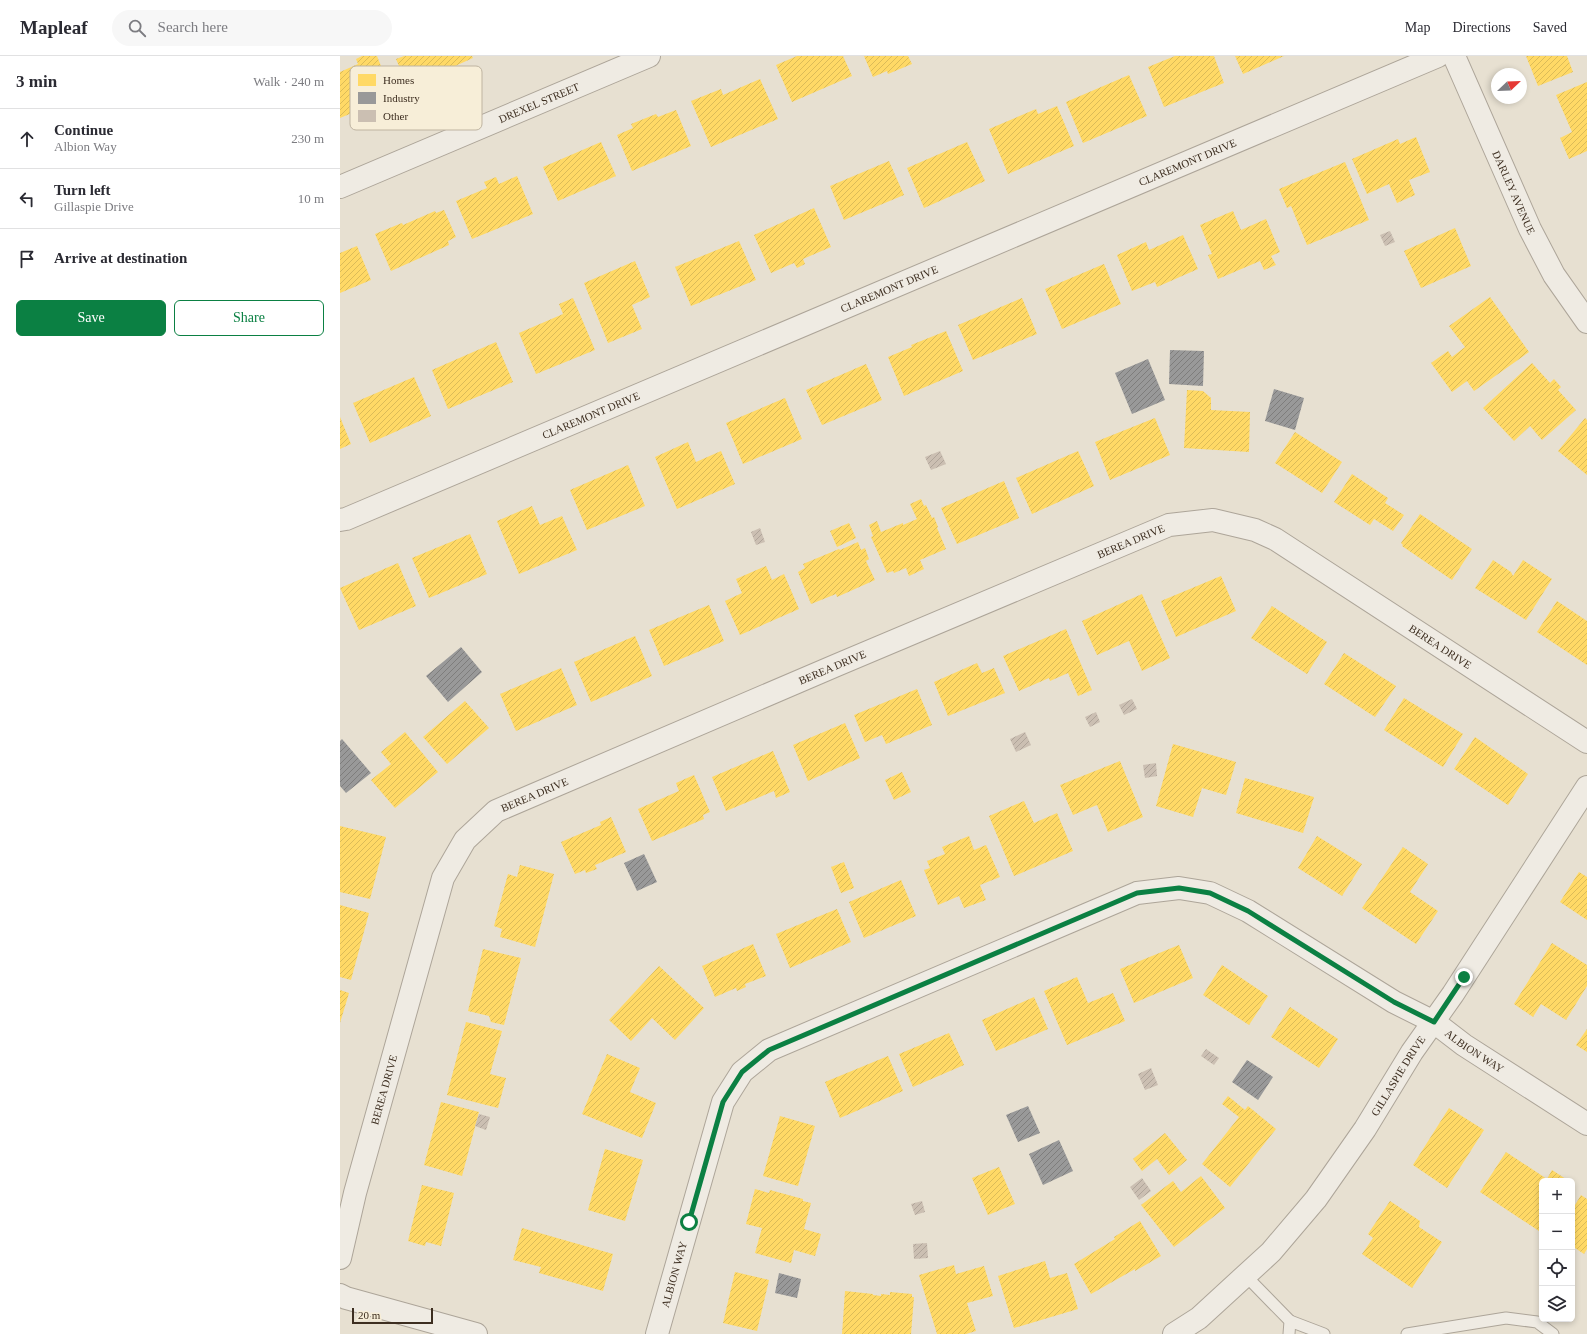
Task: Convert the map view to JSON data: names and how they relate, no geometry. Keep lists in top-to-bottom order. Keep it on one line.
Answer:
{"streets":{"street":["DREXEL STREET","CLAREMONT DRIVE","DARLEY AVENUE","BEREA DRIVE","ALBION WAY","GILLASPIE DRIVE"]},"crossings":[["ALBION WAY","GILLASPIE DRIVE"]],"legend":["Homes","Industry","Other"],"scale_bar":"20 m","north":"top right","page":{"header":"Mapleaf","search":"Search here","nav":["Map","Directions","Saved"],"heading":["3 min","Walk · 240 m"],"list":[["Continue","Albion Way","230 m"],["Turn left","Gillaspie Drive","10 m"],"Arrive at destination"],"buttons":["Save","Share"],"map_buttons":["+","−"],"scale":"20 m"}}
